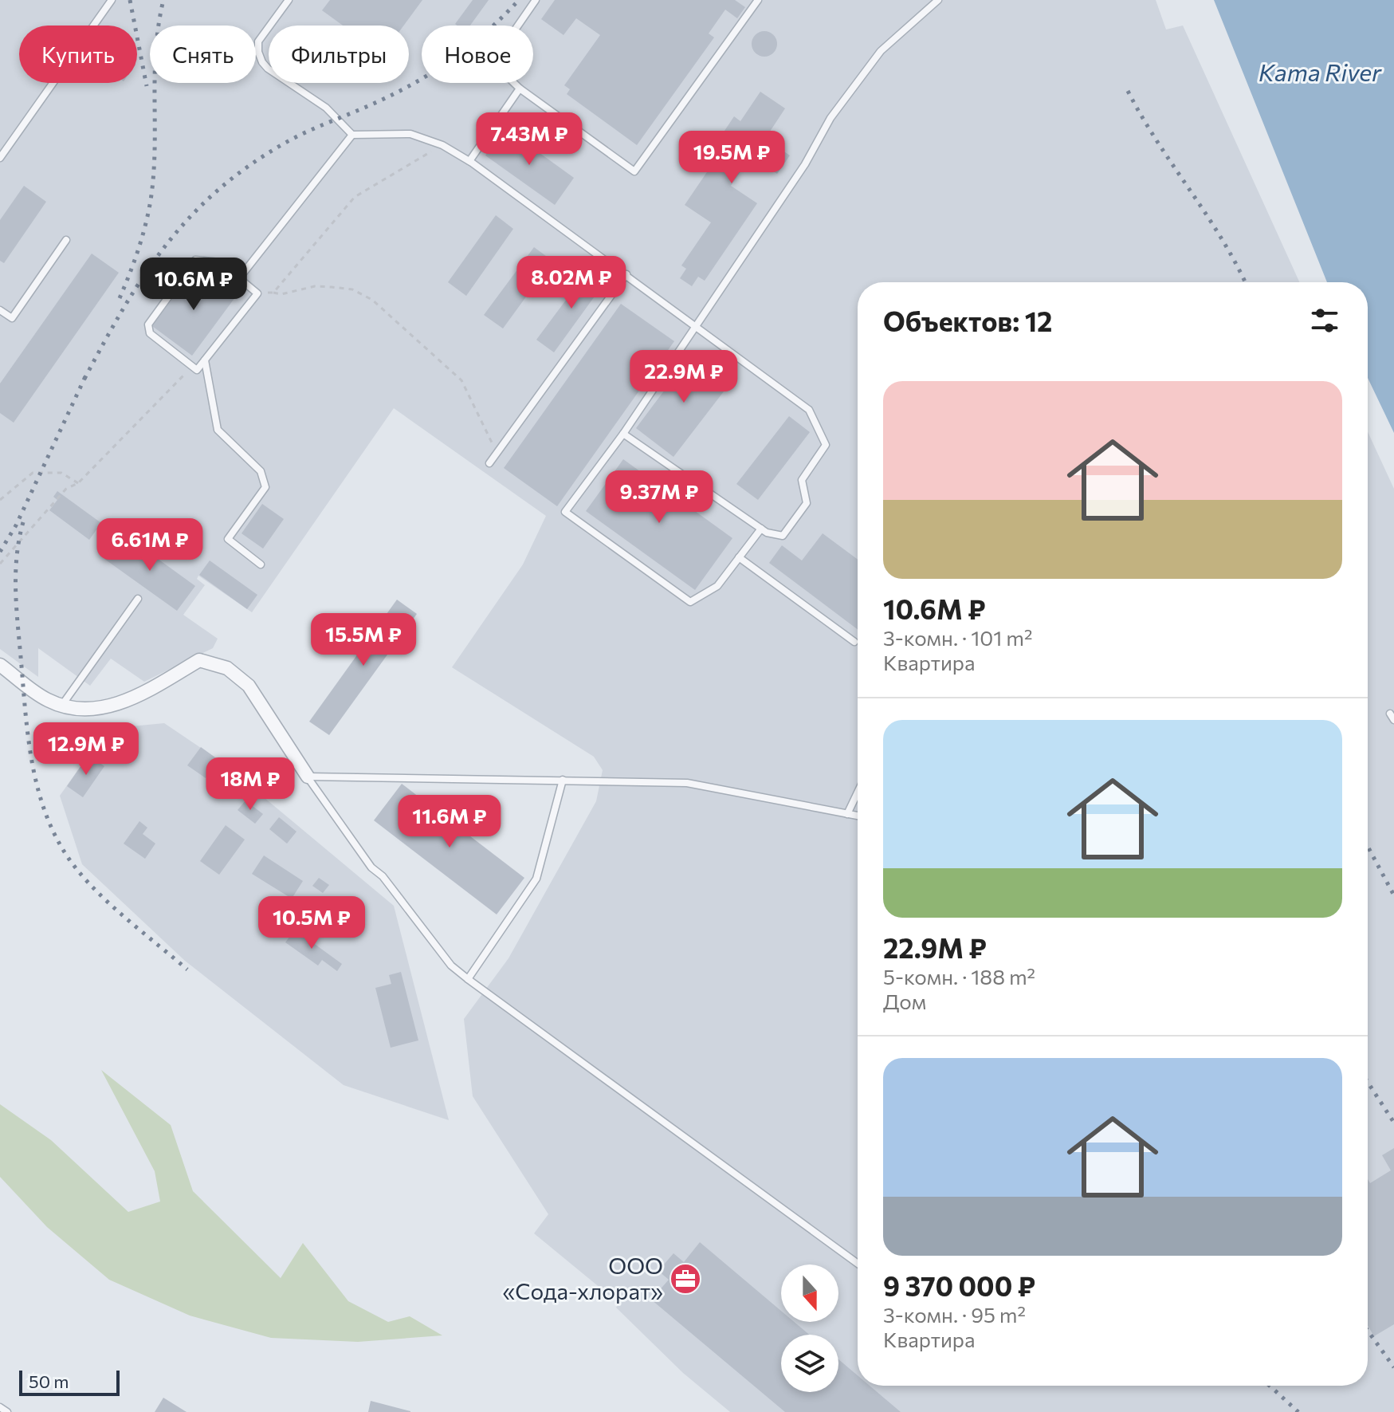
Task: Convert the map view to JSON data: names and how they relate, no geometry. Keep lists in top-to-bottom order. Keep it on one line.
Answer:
{"water":["Kama River"],"places":{"office":["ООО «Сода-хлорат»"]},"scale_bar":"50 m","north":"bottom","page":{"chip":["Купить","Снять","Фильтры","Новое"],"price":["7.43M ₽","19.5M ₽","8.02M ₽","10.6M ₽","22.9M ₽","9.37M ₽","6.61M ₽","15.5M ₽","12.9M ₽","18M ₽","11.6M ₽","10.5M ₽"],"heading":"Объектов: 12","list":[{"name":"10.6M ₽","note":"3-комн. · 101 m² · Квартира"},{"name":"22.9M ₽","note":"5-комн. · 188 m² · Дом"},{"name":"9 370 000 ₽","note":"3-комн. · 95 m² · Квартира"}],"scale":"50 m"}}
